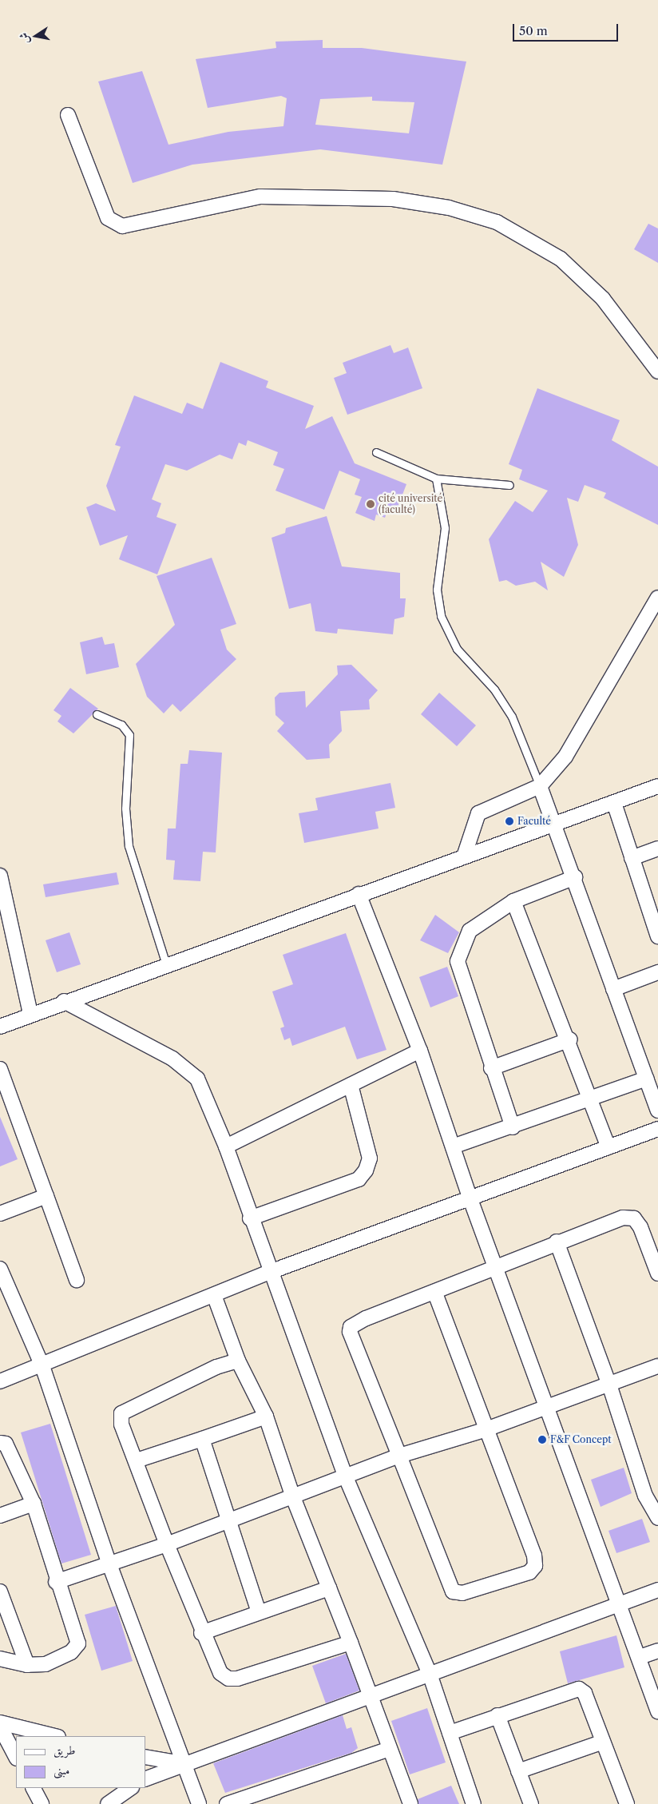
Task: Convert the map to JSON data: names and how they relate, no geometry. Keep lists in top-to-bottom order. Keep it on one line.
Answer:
{"places":["cité université (faculté)","Faculté","F&F Concept"],"legend":["طريق","مبنى"],"scale_bar":"50 m","north":"left"}
